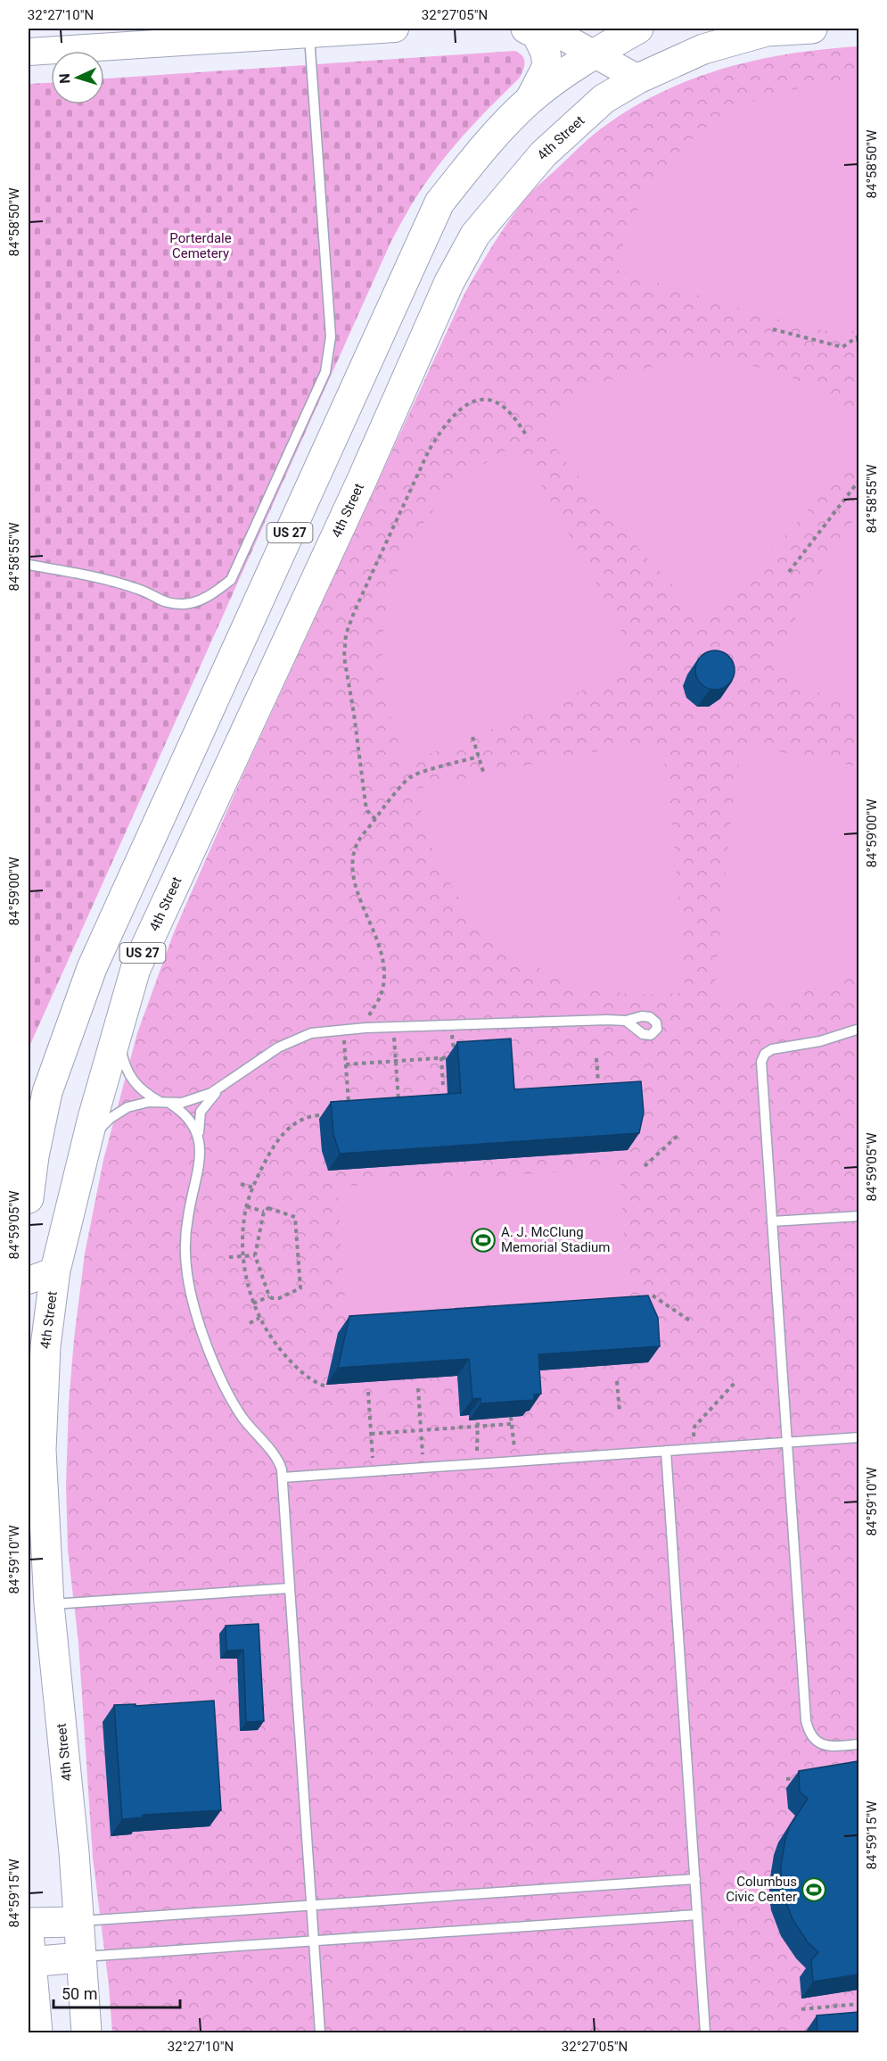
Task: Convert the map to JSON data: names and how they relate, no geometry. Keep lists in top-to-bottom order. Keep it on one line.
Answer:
{"streets":{"main road":["4th Street","US 27"]},"parks":["Porterdale Cemetery"],"places":{"sports":["A. J. McClung Memorial Stadium","Columbus Civic Center"]},"scale_bar":"50 m","north":"left","coordinates":["32°27'10\"N","32°27'05\"N","84°58'50\"W","84°58'55\"W","84°59'00\"W","84°59'05\"W","84°59'10\"W","84°59'15\"W"]}
